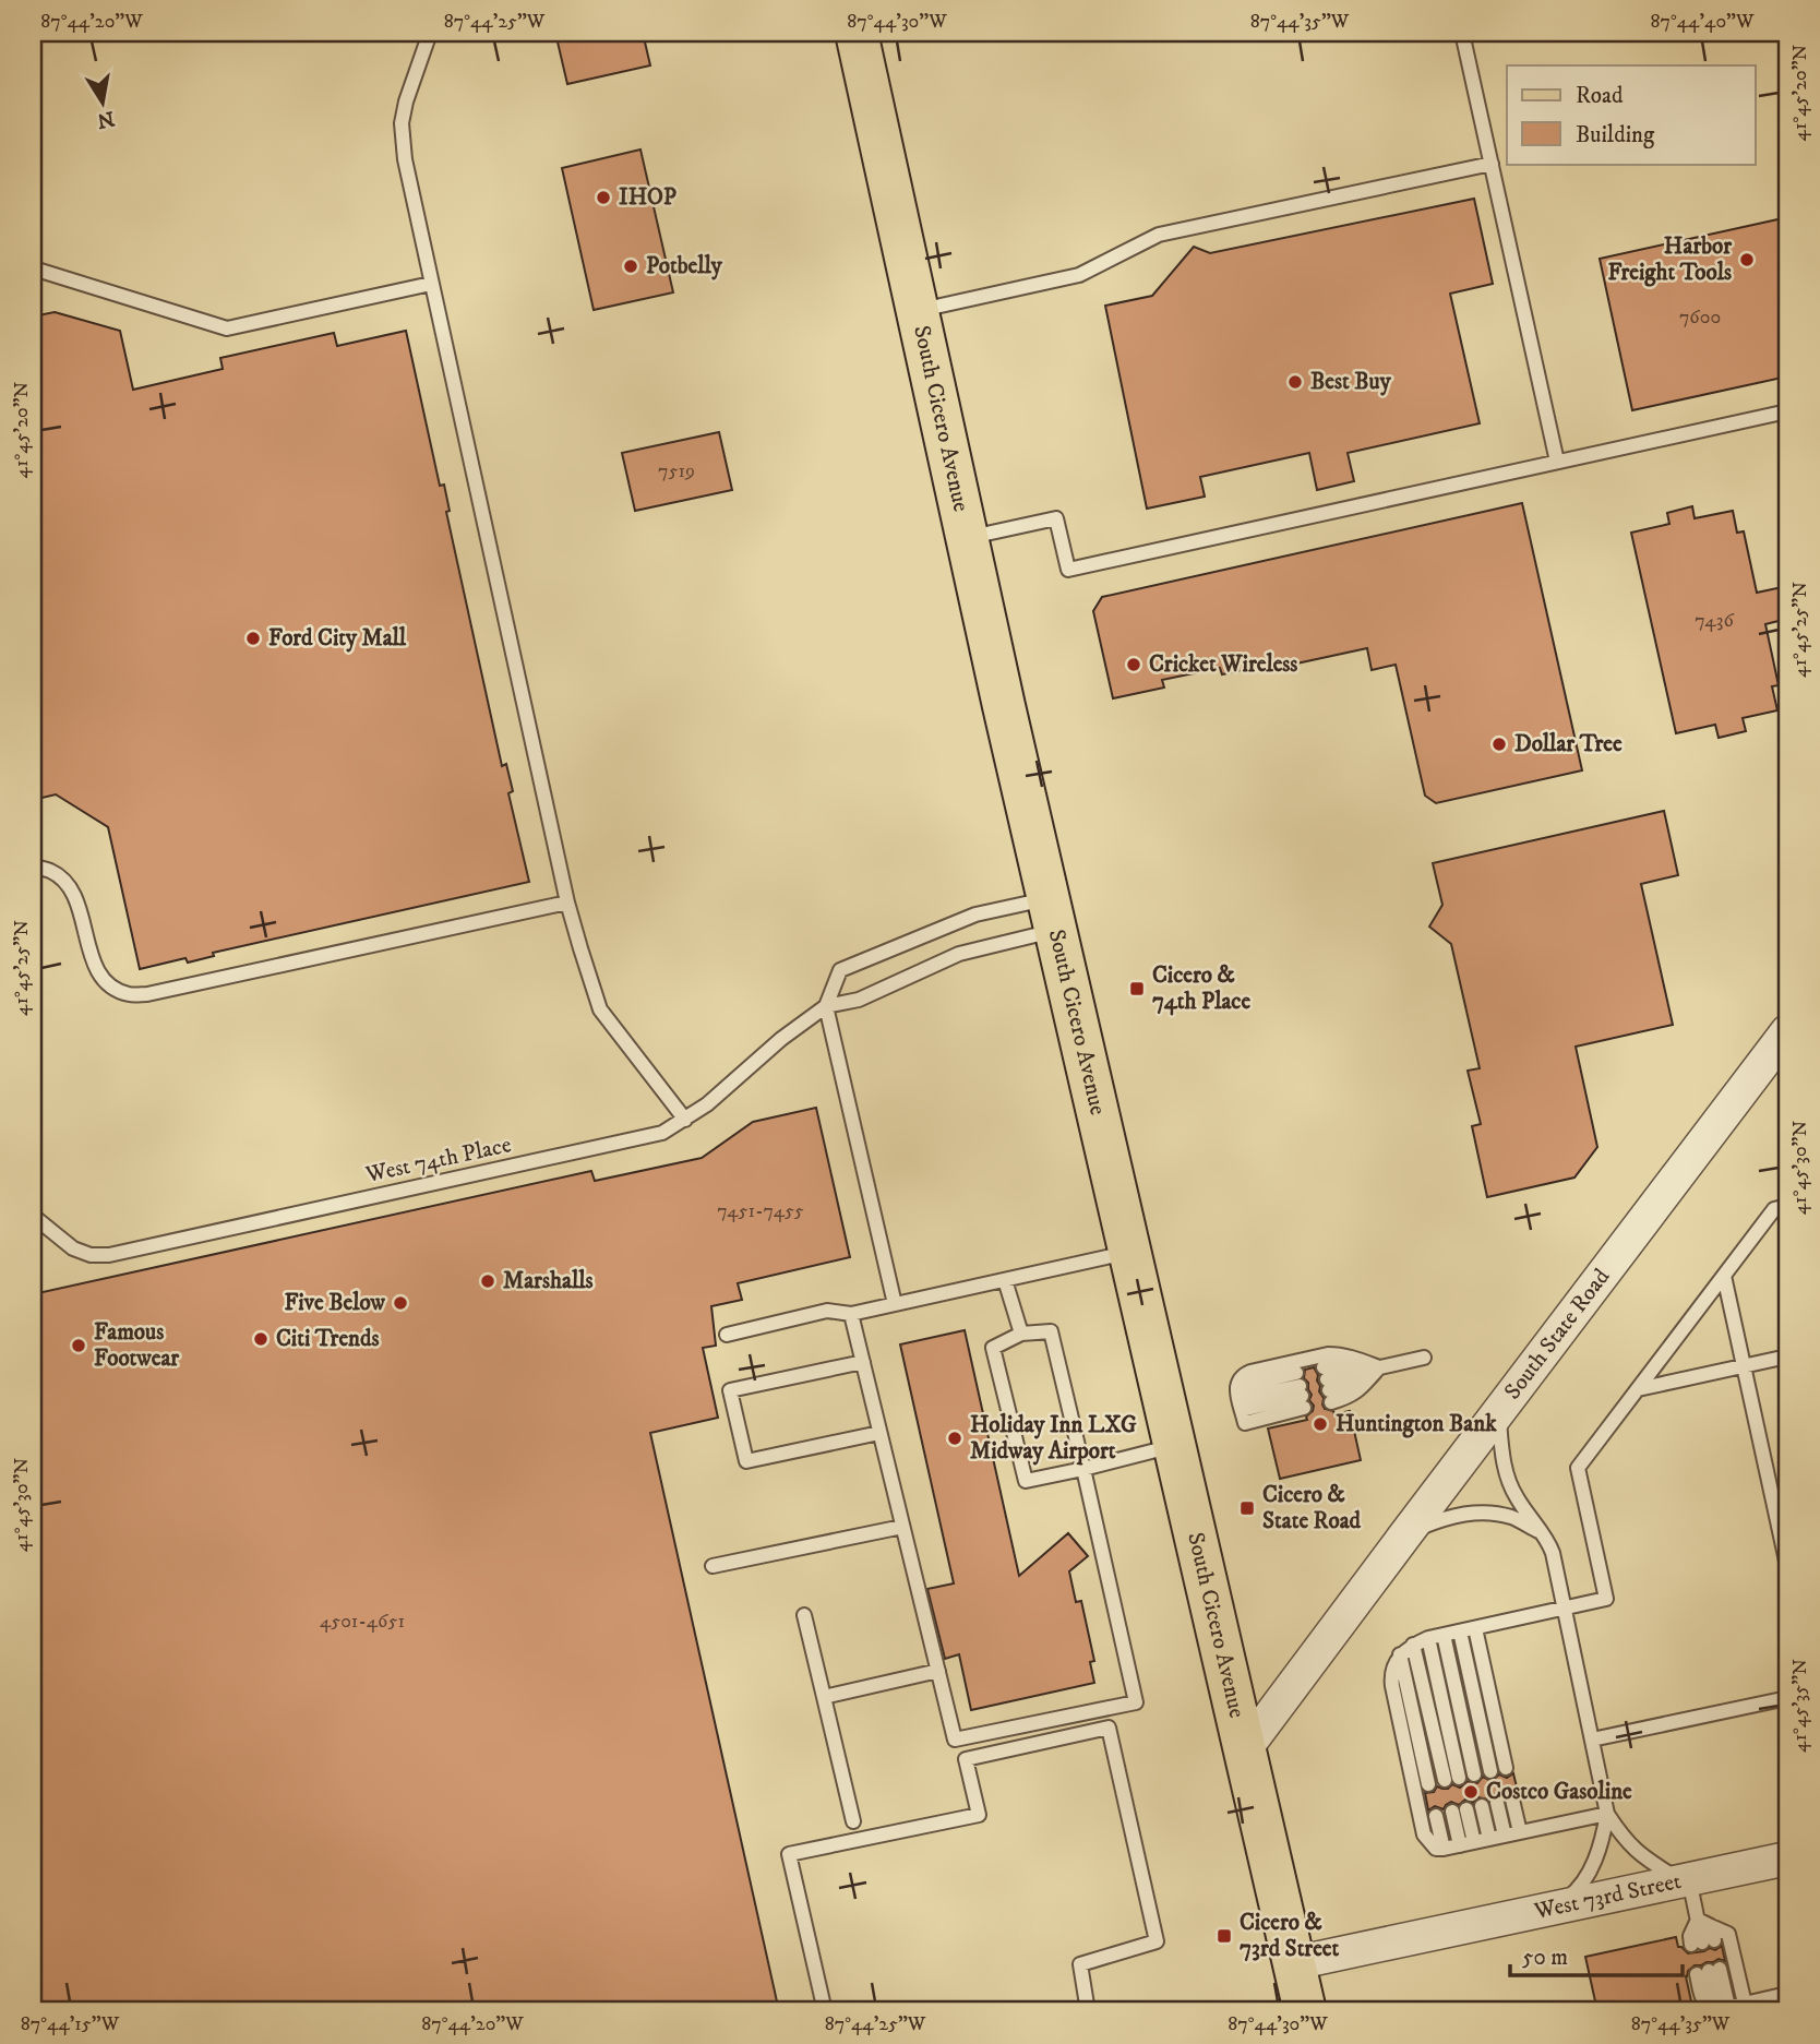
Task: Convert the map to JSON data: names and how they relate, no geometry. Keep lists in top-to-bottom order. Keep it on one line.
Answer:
{"streets":{"main road":["South Cicero Avenue"],"street":["South State Road","West 73rd Street"],"lane":["West 74th Place"]},"crossings":[["South Cicero Avenue","West 74th Place"],["South Cicero Avenue","South State Road"],["South Cicero Avenue","West 73rd Street"]],"places":{"other":["IHOP","Harbor Freight Tools","Potbelly","Best Buy","Ford City Mall","Cricket Wireless","Dollar Tree","Marshalls","Five Below","Citi Trends","Famous Footwear","Huntington Bank","Holiday Inn LXG Midway Airport","Costco Gasoline"],"transit":["Cicero & 74th Place","Cicero & State Road","Cicero & 73rd Street"]},"house_numbers":["7600","7519","7436","7451-7455","4501-4651"],"legend":["Road","Building"],"scale_bar":"50 m","north":"bottom","coordinates":["87°44'20\"W","87°44'25\"W","87°44'30\"W","87°44'35\"W","87°44'40\"W","41°45'20\"N","41°45'25\"N","41°45'30\"N","41°45'35\"N","87°44'15\"W"]}
